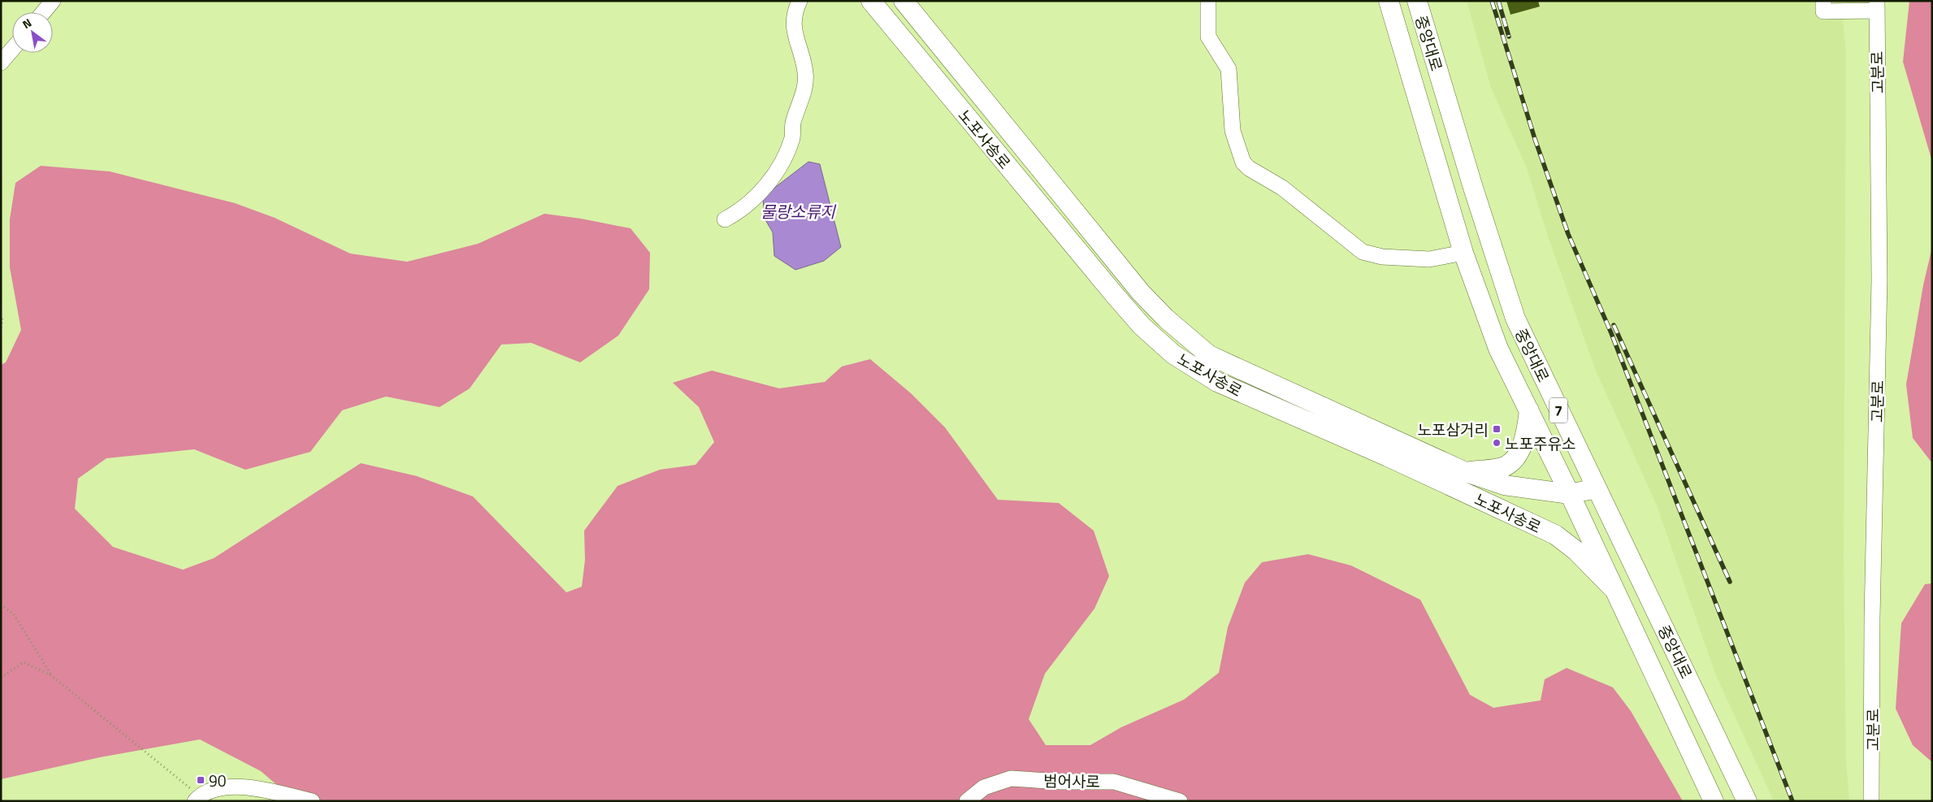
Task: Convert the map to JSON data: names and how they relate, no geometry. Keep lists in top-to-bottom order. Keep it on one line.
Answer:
{"streets":{"main road":["중앙대로","노포사송로","7"],"street":["고분로","범어사로"]},"crossings":[["중앙대로","노포사송로"]],"water":["물랑소류지"],"places":{"transit":["노포삼거리","90"],"other":["노포주유소"]},"north":"top left"}
